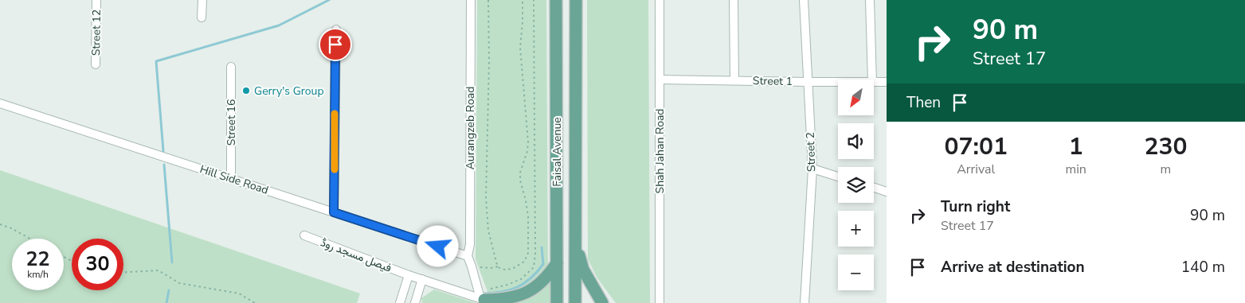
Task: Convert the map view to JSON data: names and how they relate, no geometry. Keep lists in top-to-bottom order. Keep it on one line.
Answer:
{"streets":{"main road":["Faisal Avenue"],"street":["Street 12","Street 1","Street 16","Aurangzeb Road","Shah Jahan Road","Street 2","Hill Side Road","فیصل مسجد روڈ"]},"crossings":[["Street 1","Shah Jahan Road"],["Street 1","Street 2"],["Street 16","Hill Side Road"],["Aurangzeb Road","Hill Side Road"]],"places":["Gerry's Group"],"north":"bottom left","page":{"turn":["90 m","Street 17"],"map_buttons":["+","−"],"then":"Then","eta":["07:01","Arrival","1","min","230","m"],"list":[{"name":"Turn right","note":"Street 17","value":"90 m"},{"name":"Arrive at destination","value":"140 m"}],"speed":"22 km/h","limit":"30"}}
